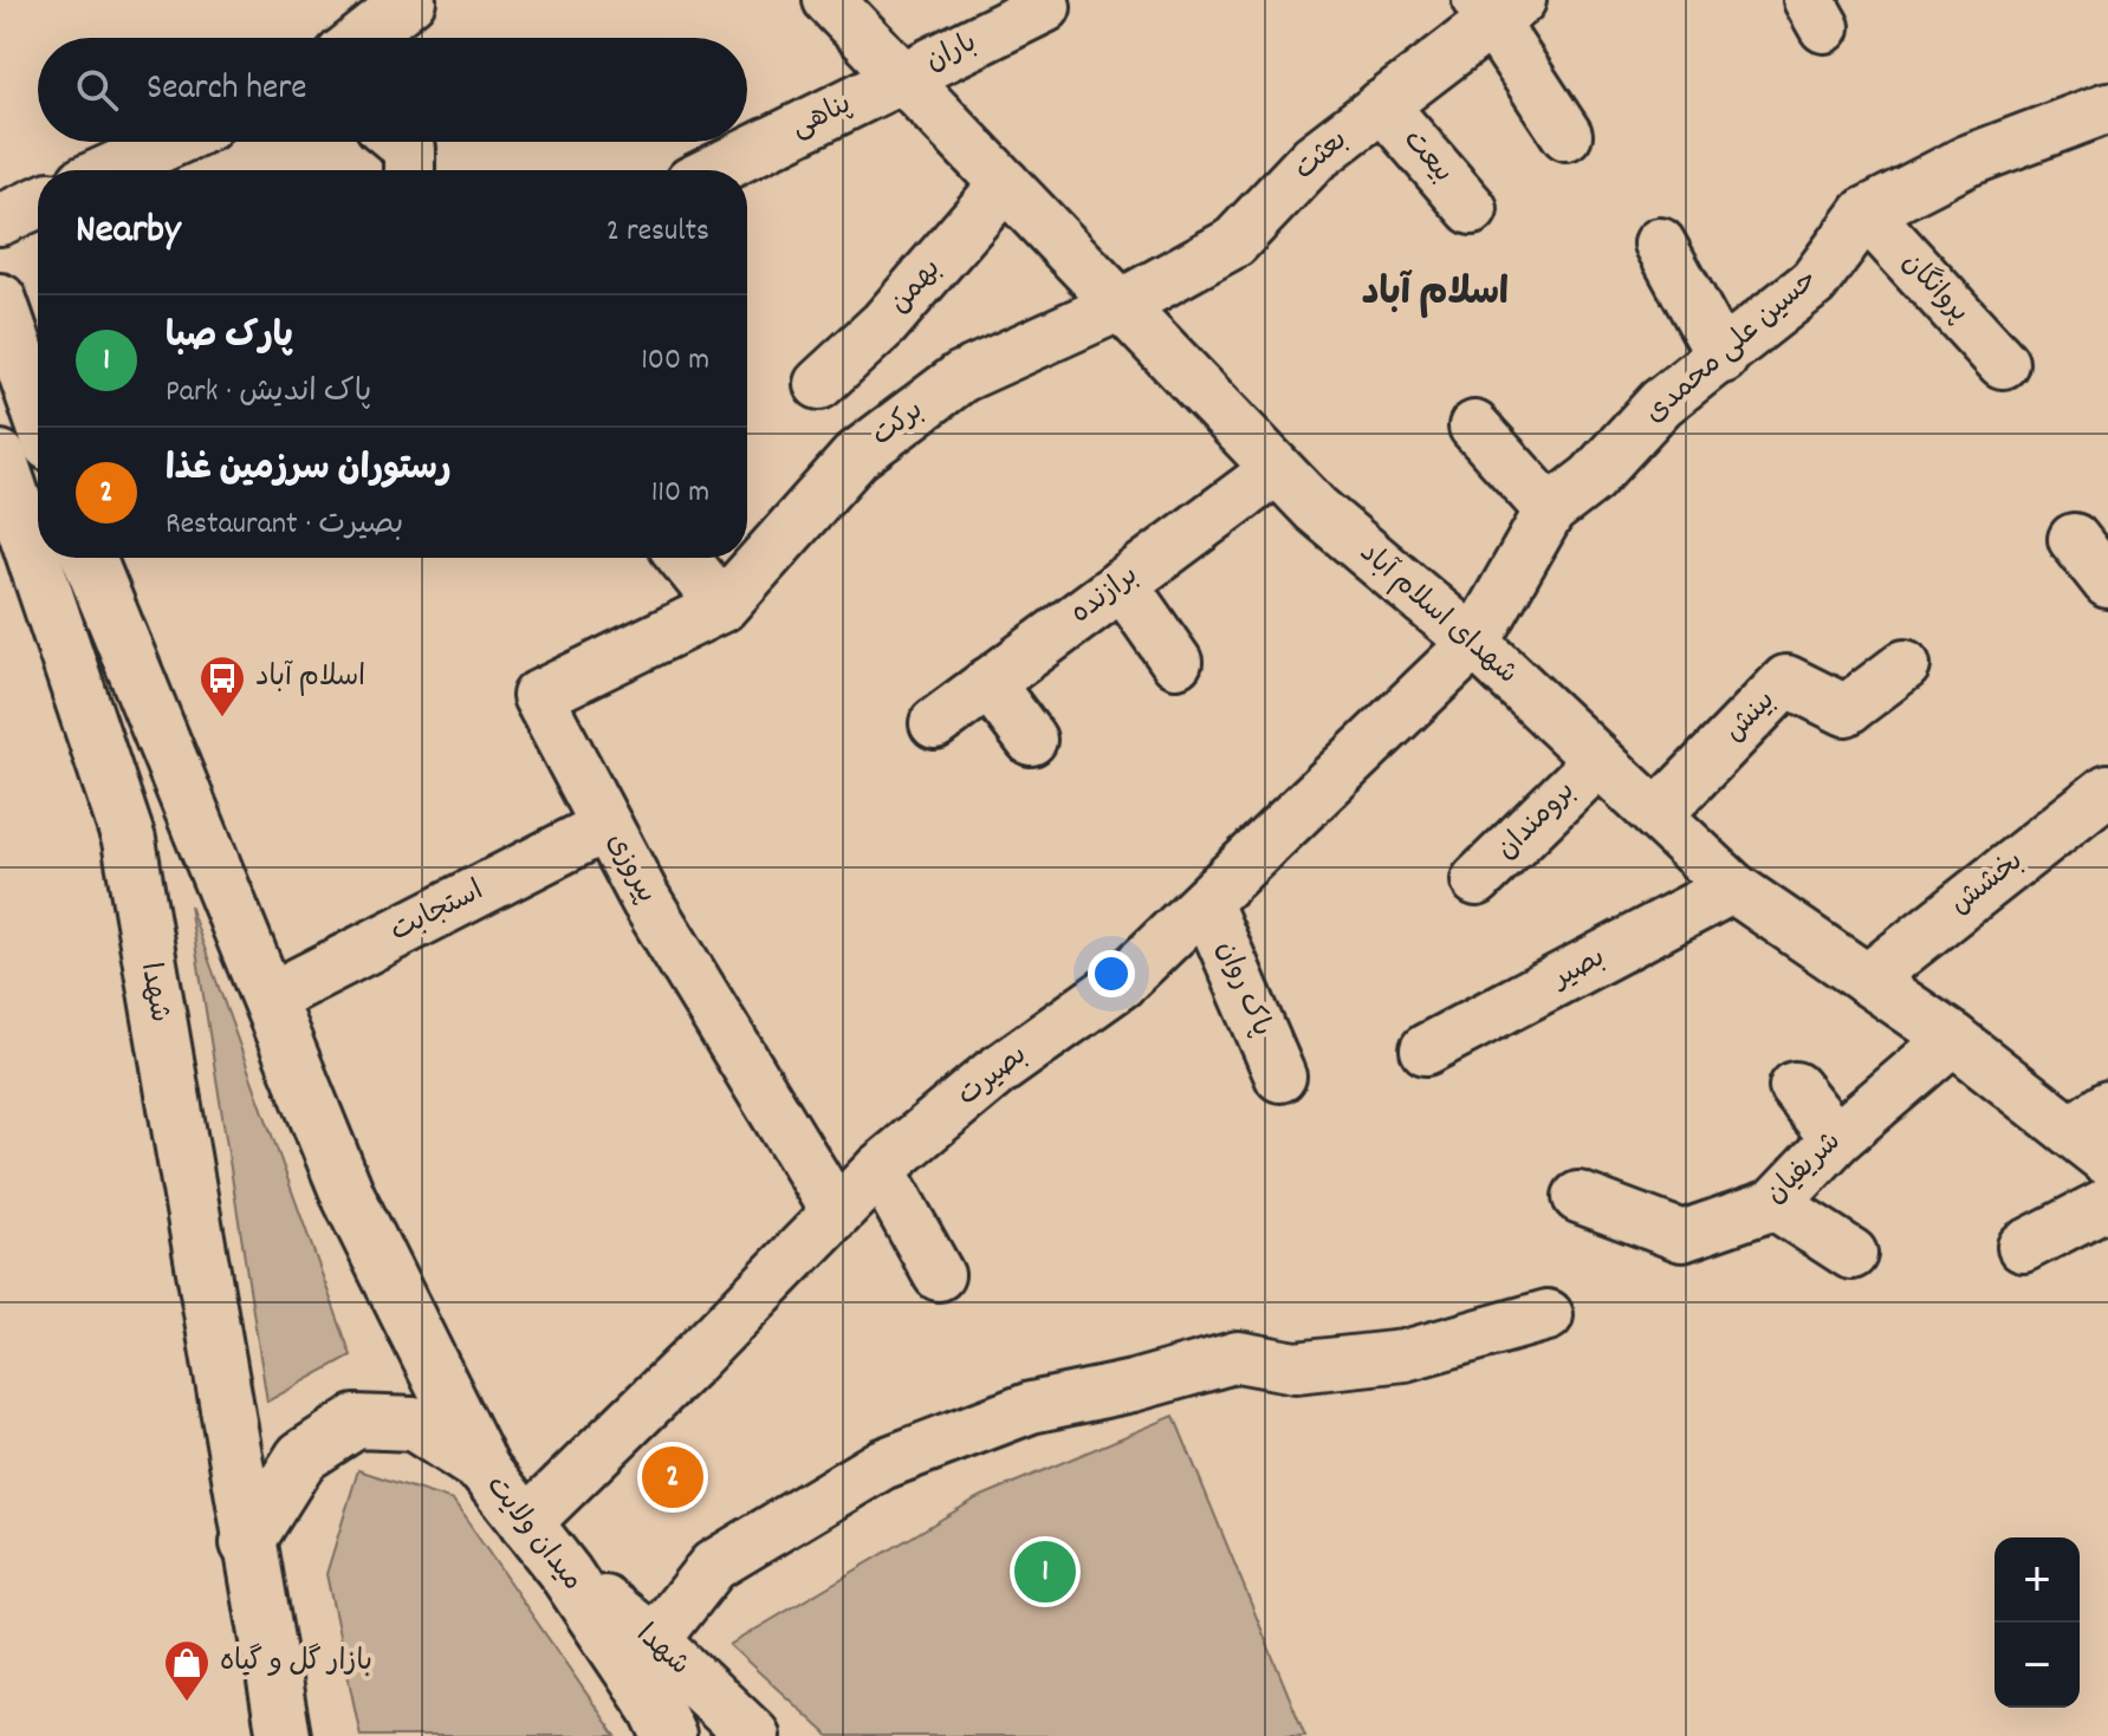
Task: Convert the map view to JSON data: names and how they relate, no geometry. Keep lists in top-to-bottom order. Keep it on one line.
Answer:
{"streets":{"main road":["شهدا","میدان ولایت"],"street":["باران","پناهی","بعثت","بیعت","بهمن","پروانگان","حسین علی محمدی","برکت","برازنده","شهدای اسلام آباد","بینش","برومندان","پیروزی","بخشش","استجابت","بصیر","پاک روان","بصیرت","شریفیان"]},"crossings":[["باران","پناهی"],["باران","شهدای اسلام آباد"],["پناهی","شهدای اسلام آباد"],["بعثت","بیعت"],["بعثت","برکت"],["بعثت","شهدای اسلام آباد"],["بهمن","شهدای اسلام آباد"],["پروانگان","حسین علی محمدی"],["حسین علی محمدی","شهدای اسلام آباد"],["حسین علی محمدی","بصیرت"],["برکت","شهدای اسلام آباد"],["برکت","پیروزی"],["برازنده","شهدای اسلام آباد"],["شهدای اسلام آباد","بینش"],["شهدای اسلام آباد","برومندان"],["شهدای اسلام آباد","بخشش"],["شهدای اسلام آباد","بصیر"],["شهدای اسلام آباد","بصیرت"],["شهدای اسلام آباد","شریفیان"],["پیروزی","استجابت"],["پیروزی","بصیرت"],["پاک روان","بصیرت"],["شهدا","میدان ولایت"],["بصیرت","میدان ولایت"]],"districts":["اسلام آباد"],"places":{"bus stop":["اسلام آباد"],"shop":["بازار گل و گیاه"]},"page":{"search":"Search here","heading":["Nearby","2 results"],"list":[{"mark":"1","name":"پارک صبا","note":"Park · پاک اندیش","value":"100 m"},{"mark":"2","name":"رستوران سرزمین غذا","note":"Restaurant · بصیرت","value":"110 m"}],"pins":["2","1"],"map_buttons":["+","−"]}}
